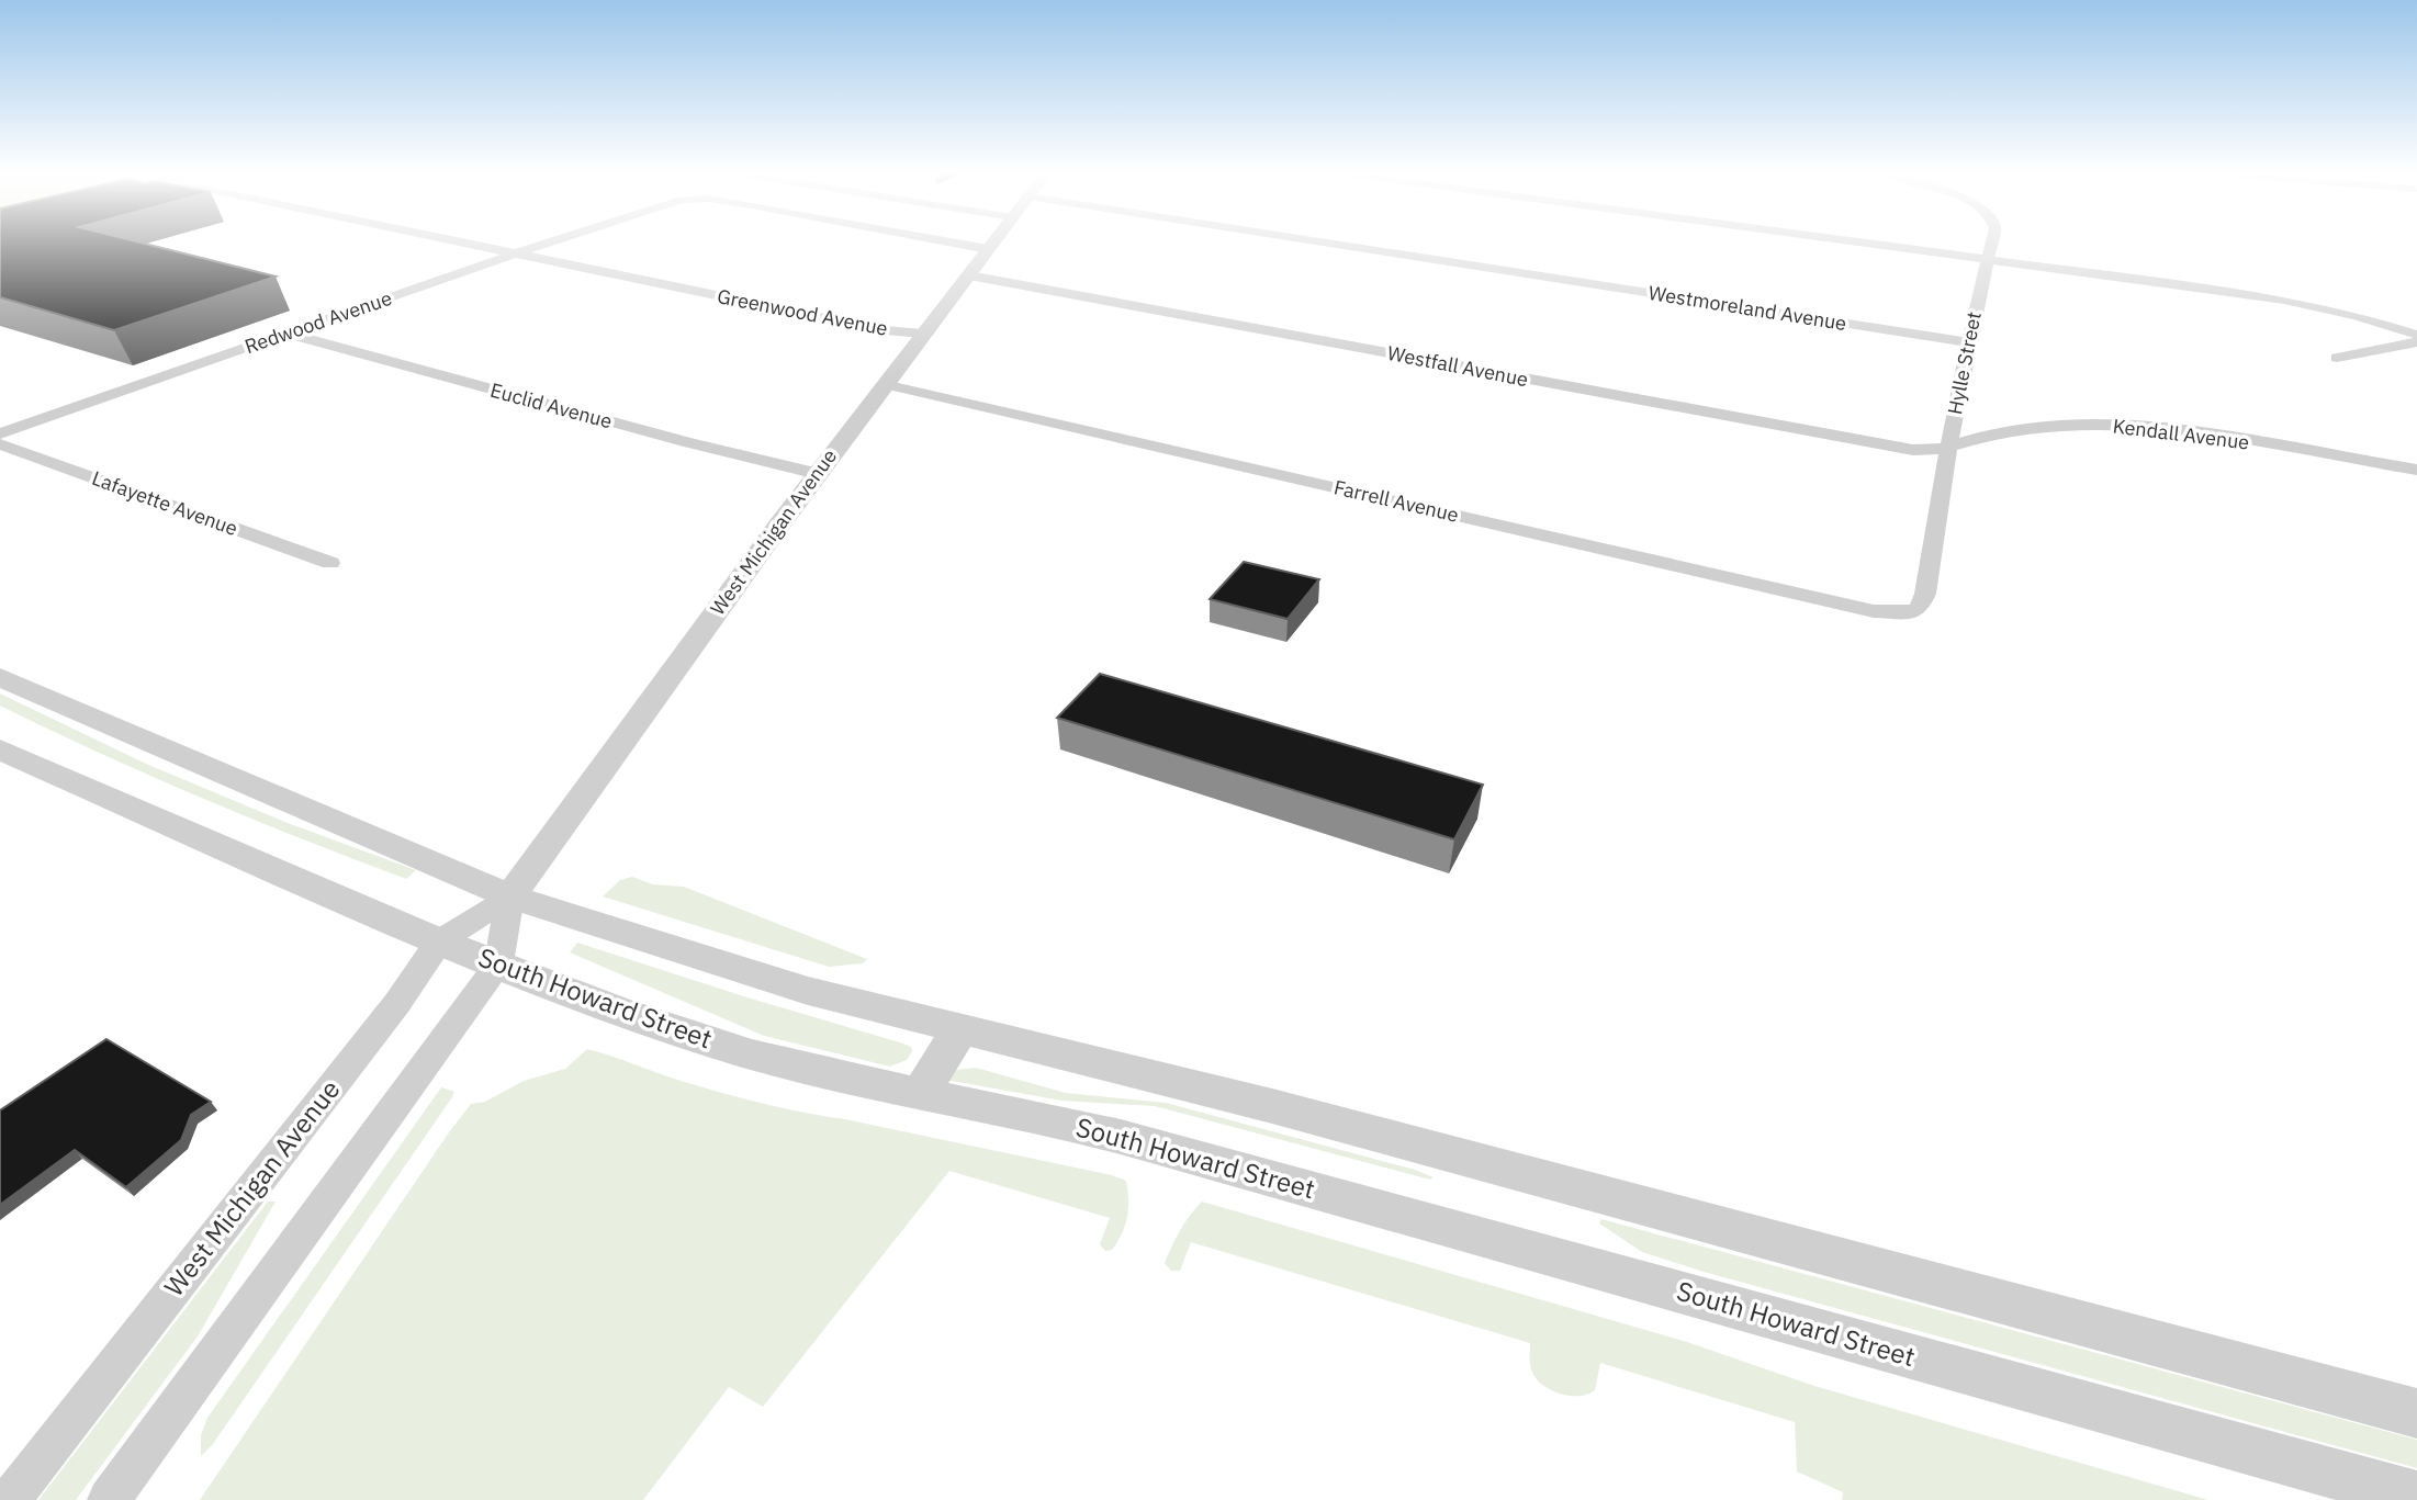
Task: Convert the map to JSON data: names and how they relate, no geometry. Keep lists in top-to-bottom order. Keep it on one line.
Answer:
{"streets":{"street":["Westmoreland Avenue","Greenwood Avenue","Redwood Avenue","Hylle Street","Westfall Avenue","Euclid Avenue","Kendall Avenue","Farrell Avenue","Lafayette Avenue","West Michigan Avenue","South Howard Street"]},"crossings":[["Westmoreland Avenue","Hylle Street"],["Greenwood Avenue","Redwood Avenue"],["Greenwood Avenue","West Michigan Avenue"],["Redwood Avenue","Euclid Avenue"],["Redwood Avenue","West Michigan Avenue"],["Hylle Street","Westfall Avenue"],["Hylle Street","Kendall Avenue"],["Hylle Street","Farrell Avenue"],["Westfall Avenue","Kendall Avenue"],["Westfall Avenue","West Michigan Avenue"],["Euclid Avenue","West Michigan Avenue"],["Farrell Avenue","West Michigan Avenue"],["West Michigan Avenue","South Howard Street"]]}
